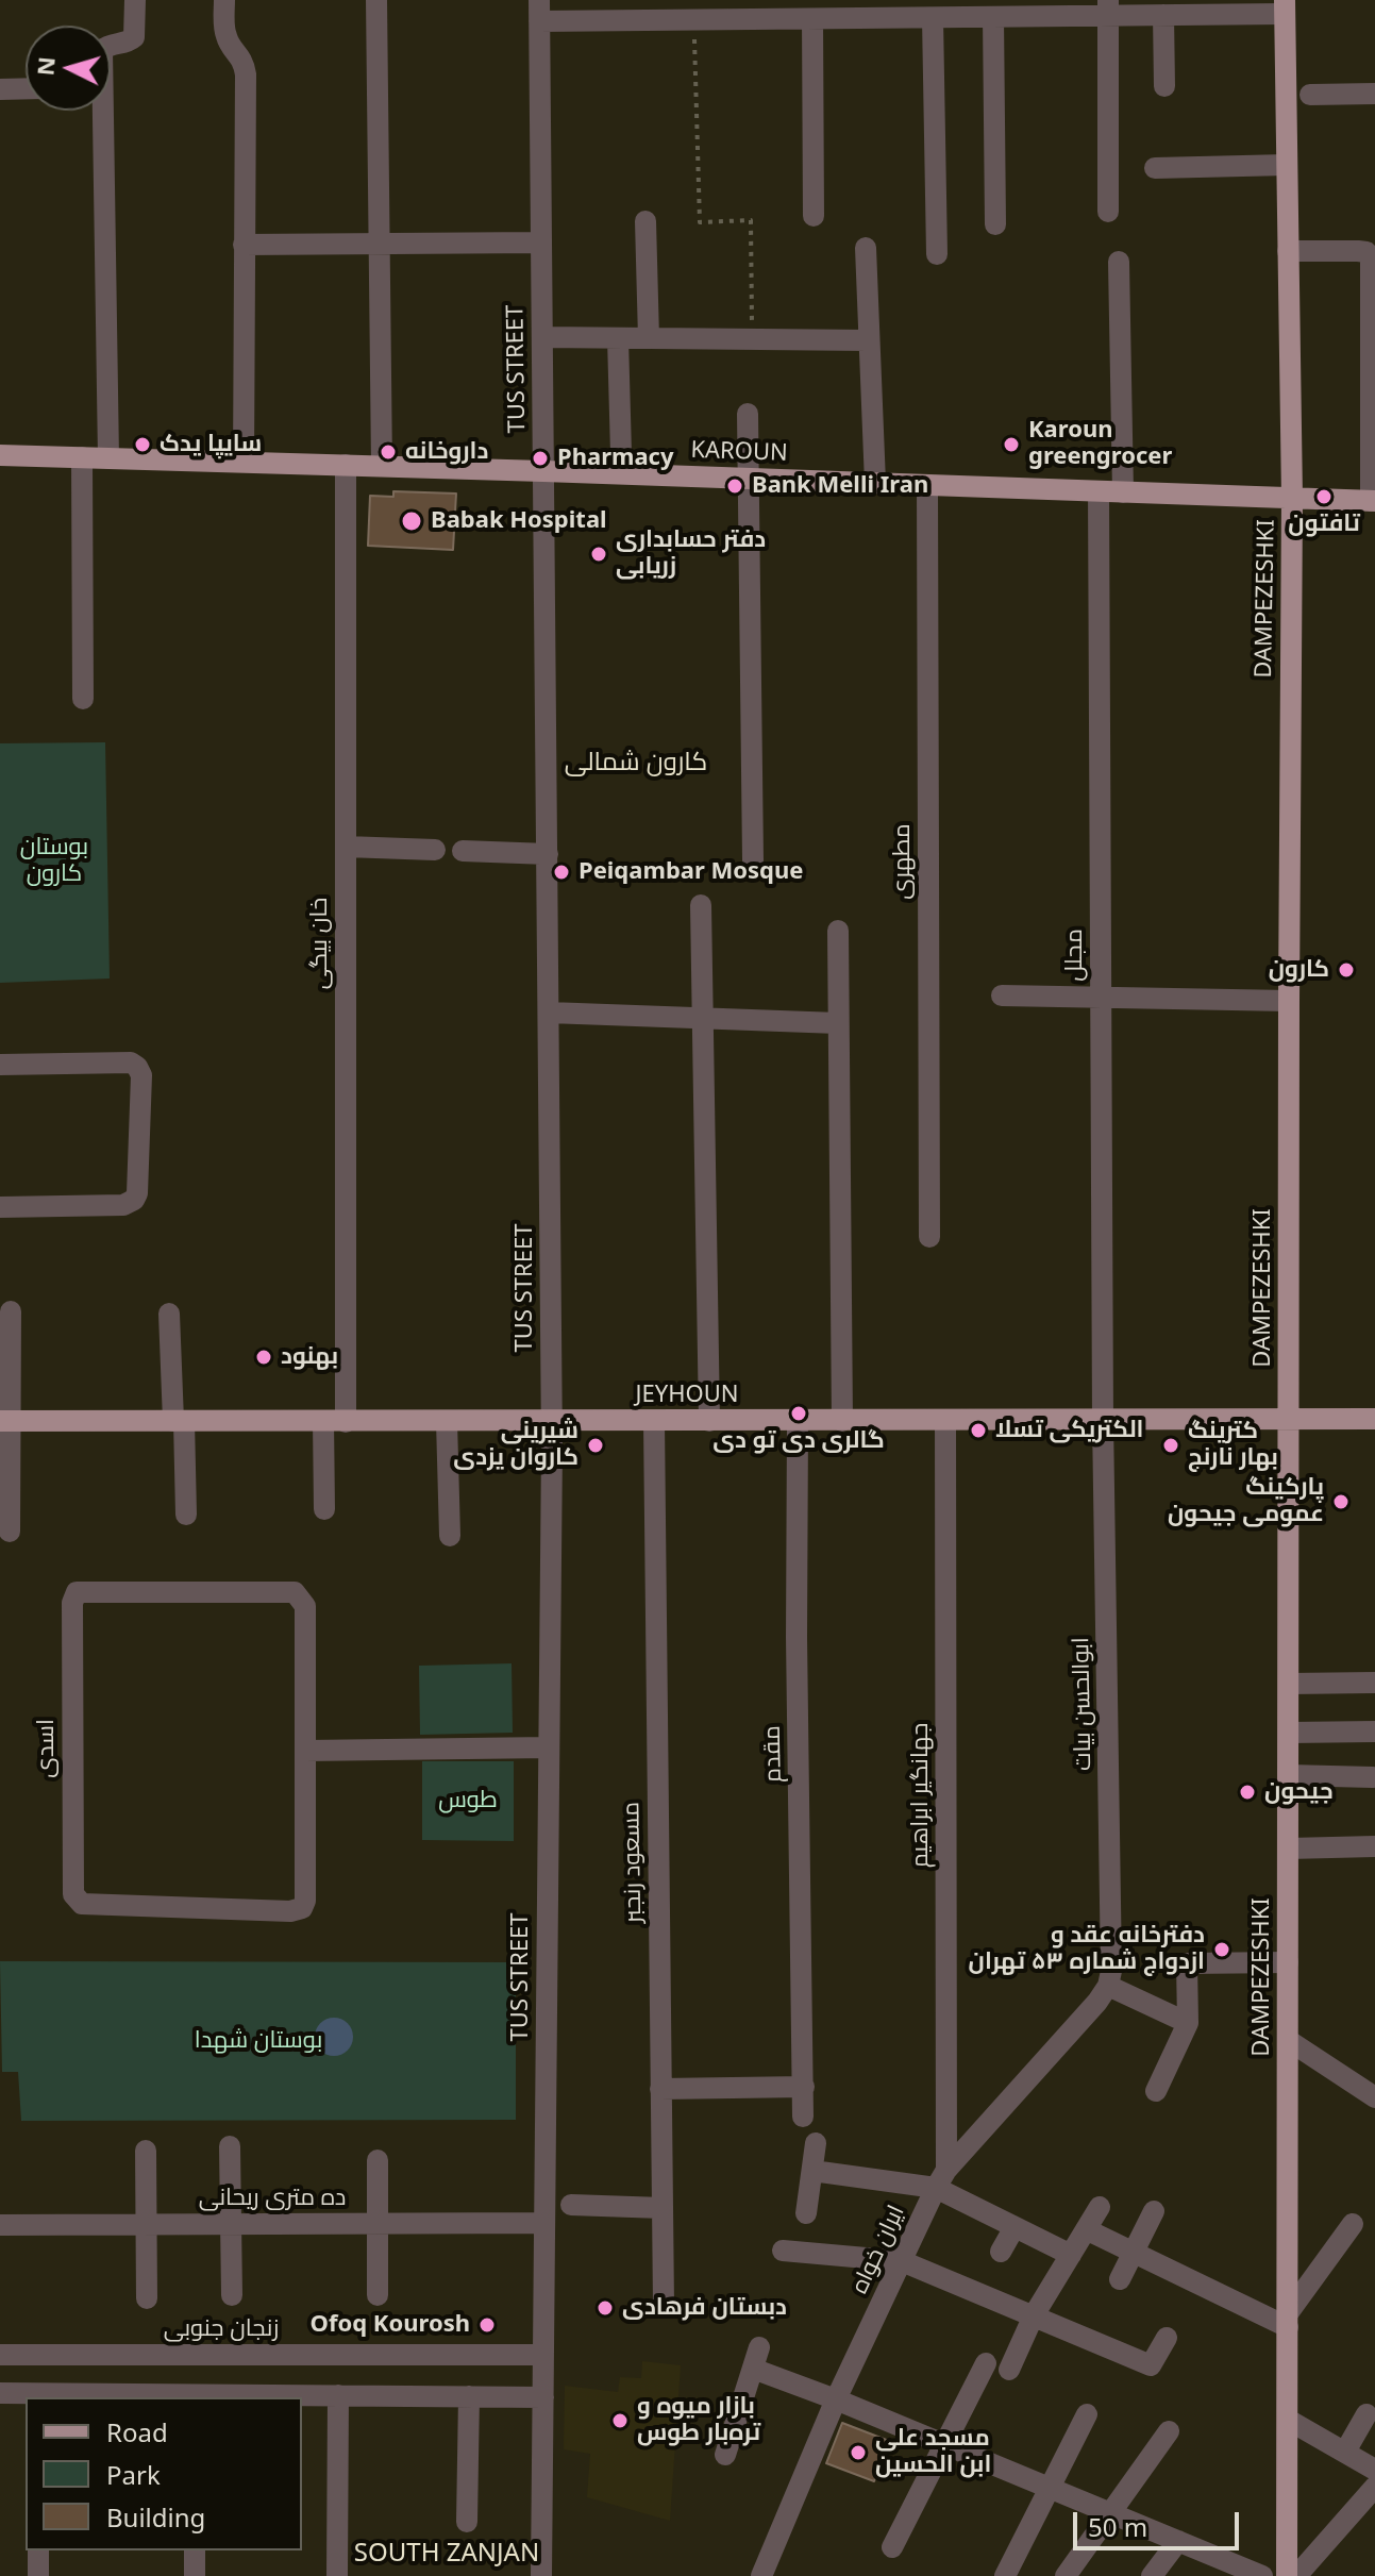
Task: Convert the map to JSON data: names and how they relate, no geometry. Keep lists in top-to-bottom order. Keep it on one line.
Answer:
{"streets":{"main road":["KAROUN","DAMPEZESHKI","JEYHOUN"],"street":["TUS STREET","مطهری","خان بیگی","مجلل","ابوالحسن بیات","اسدی","مقدم","جهانگیر ابراهیم","مسعود رنجبر","ده متری ریحانی","ایران خواه","زنجان جنوبی"]},"crossings":[["TUS STREET","KAROUN"],["TUS STREET","JEYHOUN"],["TUS STREET","ده متری ریحانی"],["TUS STREET","زنجان جنوبی"],["KAROUN","DAMPEZESHKI"],["KAROUN","مطهری"],["KAROUN","خان بیگی"],["KAROUN","مجلل"],["DAMPEZESHKI","JEYHOUN"],["خان بیگی","JEYHOUN"],["مجلل","JEYHOUN"],["مجلل","ابوالحسن بیات"],["JEYHOUN","ابوالحسن بیات"],["JEYHOUN","مقدم"],["JEYHOUN","جهانگیر ابراهیم"],["JEYHOUN","مسعود رنجبر"],["ابوالحسن بیات","ایران خواه"],["جهانگیر ابراهیم","ایران خواه"]],"districts":["کارون شمالی","SOUTH ZANJAN"],"parks":["بوستان کارون","طوس","بوستان شهدا"],"places":["سایپا یدک","Karoun greengrocer","داروخانه","Pharmacy","Bank Melli Iran","تافتون","Babak Hospital","دفتر حسابداری زریابی","Peiqambar Mosque","کارون","بهنود","گالری دی تو دی","الکتریکی تسلا","شیرینی کاروان یزدی","کترینگ بهار نارنج","پارکینگ عمومی جیحون","جیحون","دفترخانه عقد و ازدواج شماره ۵۳ تهران","دبستان فرهادی","Ofoq Kourosh","بازار میوه و تره‌بار طوس","مسجد علی ابن الحسین"],"legend":["Road","Park","Building"],"scale_bar":"50 m","north":"left"}
